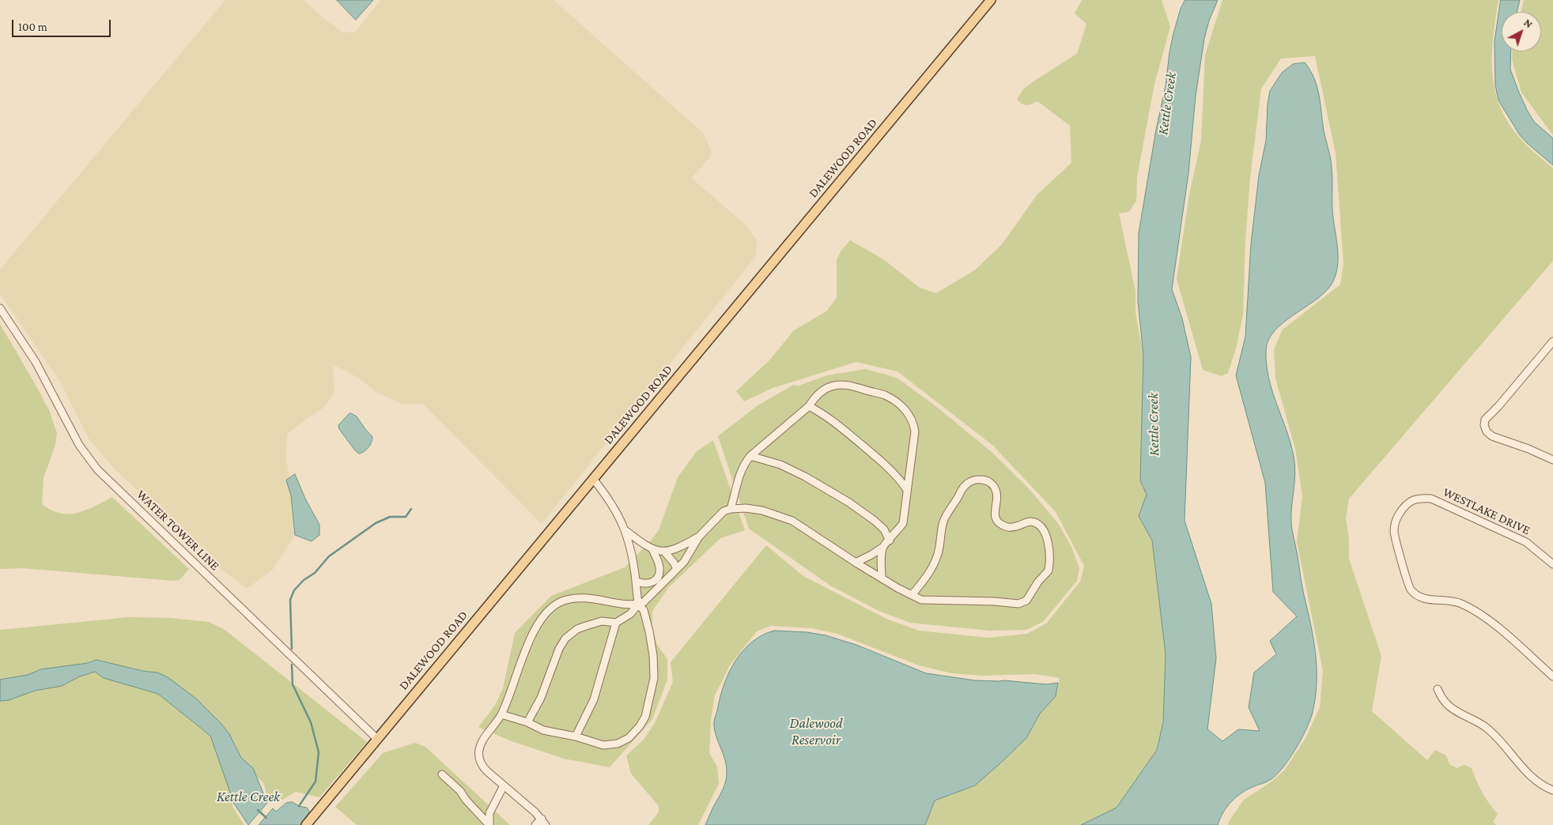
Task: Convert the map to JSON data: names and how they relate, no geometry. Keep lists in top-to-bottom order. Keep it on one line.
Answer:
{"streets":{"main road":["DALEWOOD ROAD"],"street":["WESTLAKE DRIVE","WATER TOWER LINE"]},"crossings":[["DALEWOOD ROAD","WATER TOWER LINE"]],"water":["Kettle Creek","Dalewood Reservoir"],"scale_bar":"100 m","north":"top right"}
